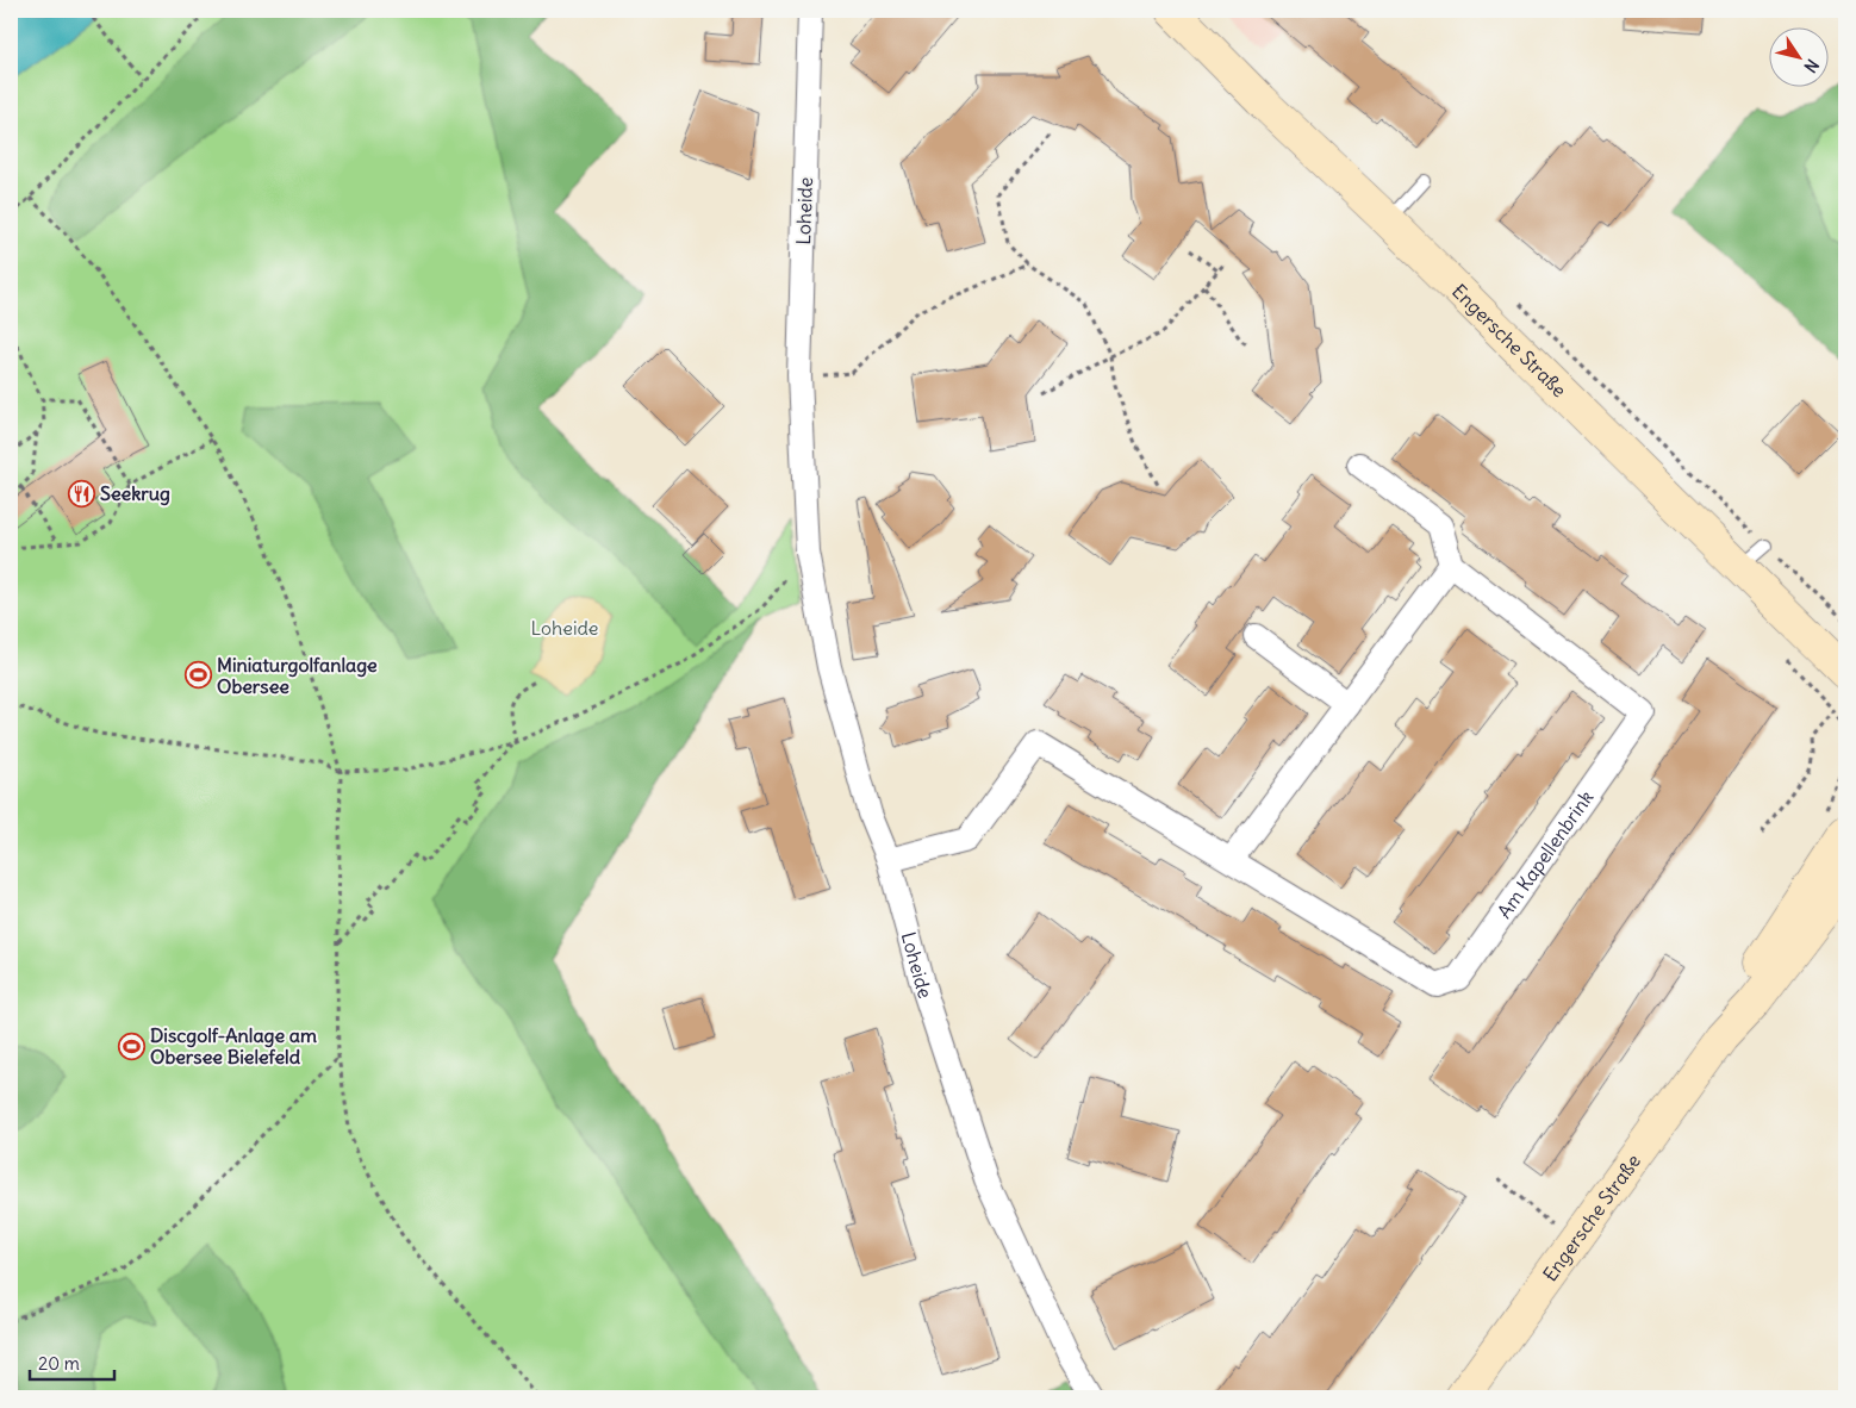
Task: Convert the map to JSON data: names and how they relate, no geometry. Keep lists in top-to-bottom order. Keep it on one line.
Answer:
{"streets":{"main road":["Engersche Straße"],"street":["Loheide","Am Kapellenbrink"]},"crossings":[["Loheide","Am Kapellenbrink"]],"parks":["Loheide"],"places":{"restaurant":["Seekrug"],"sports":["Miniaturgolfanlage Obersee","Discgolf-Anlage am Obersee Bielefeld"]},"scale_bar":"20 m","north":"bottom right"}
